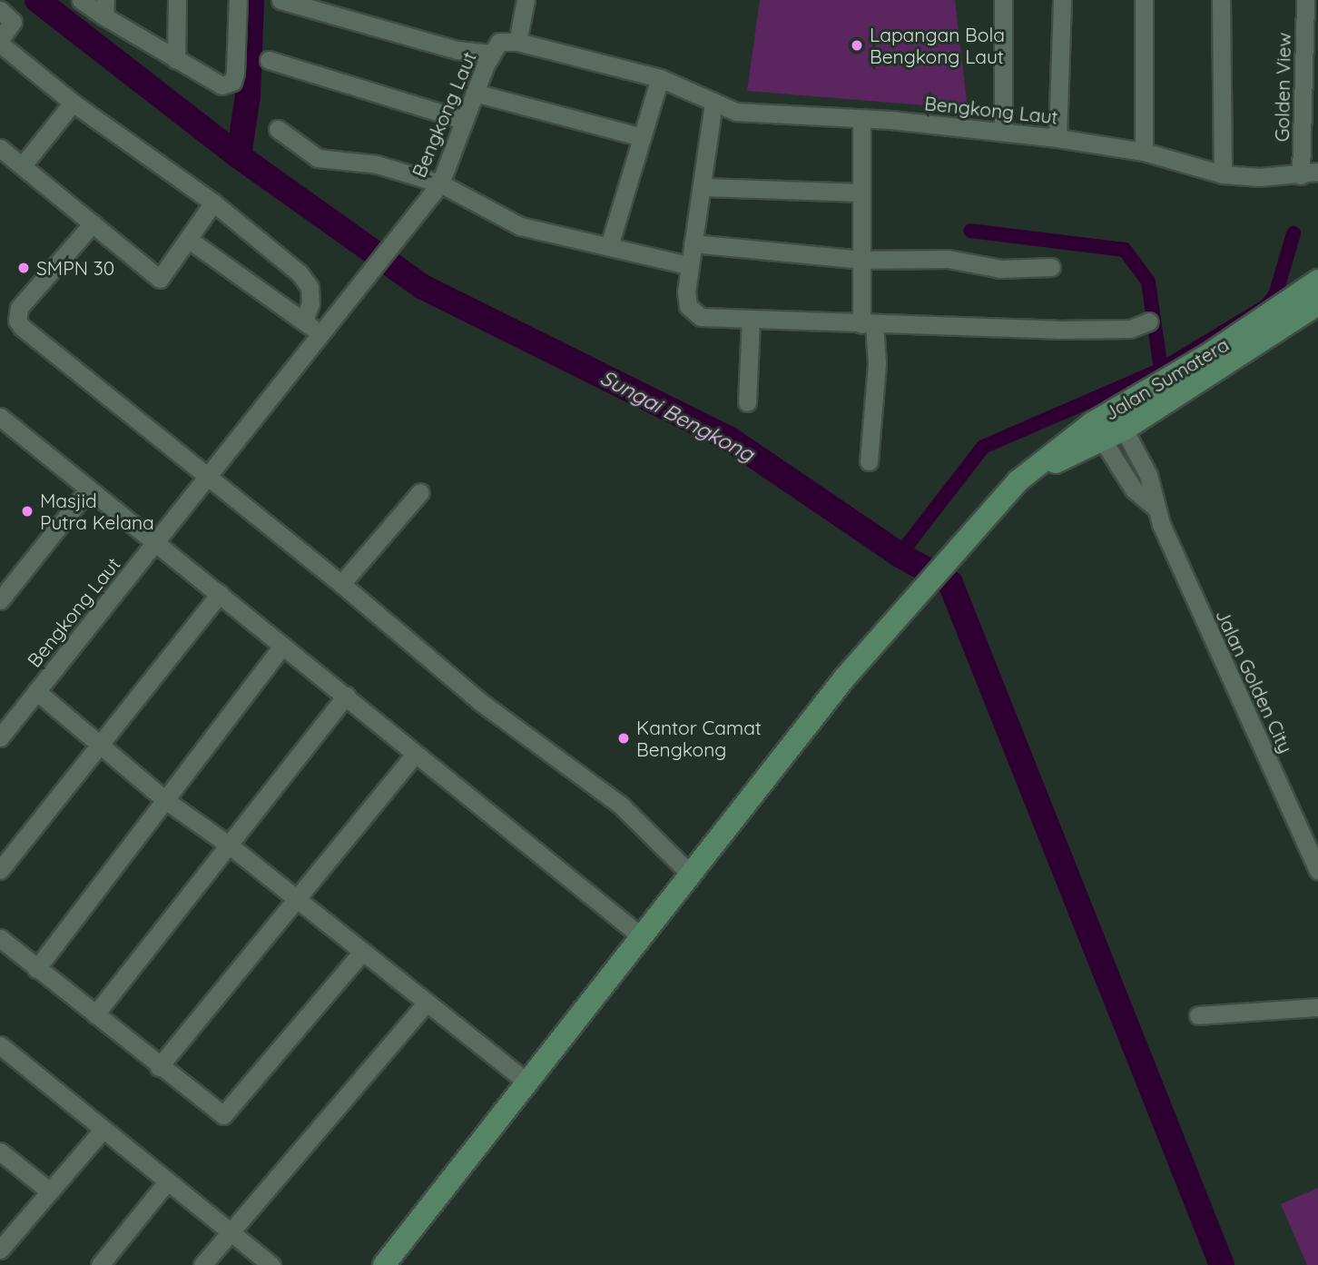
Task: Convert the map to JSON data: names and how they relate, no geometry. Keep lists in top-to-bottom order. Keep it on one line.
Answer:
{"streets":{"main road":["Jalan Sumatera"],"street":["Golden View","Bengkong Laut","Jalan Golden City"]},"crossings":[["Golden View","Bengkong Laut"],["Jalan Sumatera","Jalan Golden City"]],"water":["Sungai Bengkong"],"places":["Lapangan Bola Bengkong Laut","SMPN 30","Masjid Putra Kelana","Kantor Camat Bengkong"]}
